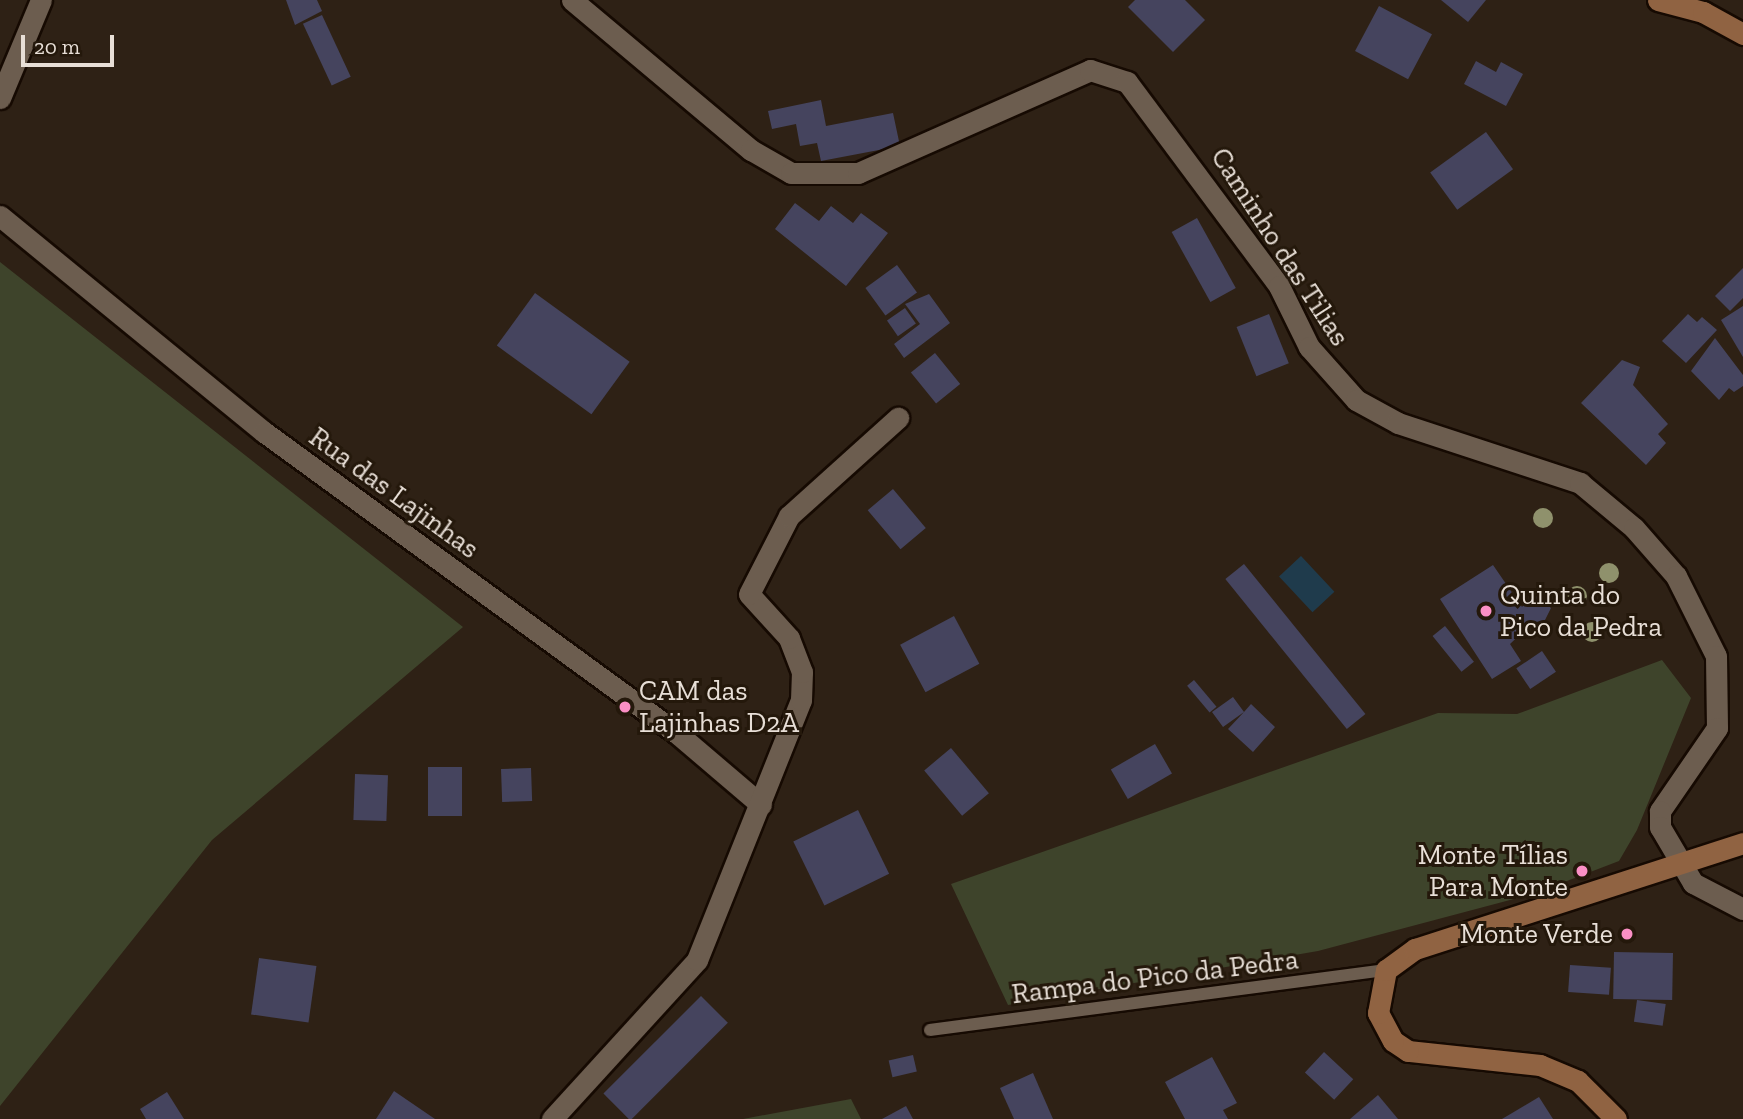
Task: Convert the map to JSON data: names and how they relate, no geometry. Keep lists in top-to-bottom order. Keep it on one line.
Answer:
{"streets":{"street":["Caminho das Tilias","Rua das Lajinhas"],"lane":["Rampa do Pico da Pedra"]},"places":["Quinta do Pico da Pedra","CAM das Lajinhas D2A","Monte Tílias Para Monte","Monte Verde"],"scale_bar":"20 m"}
